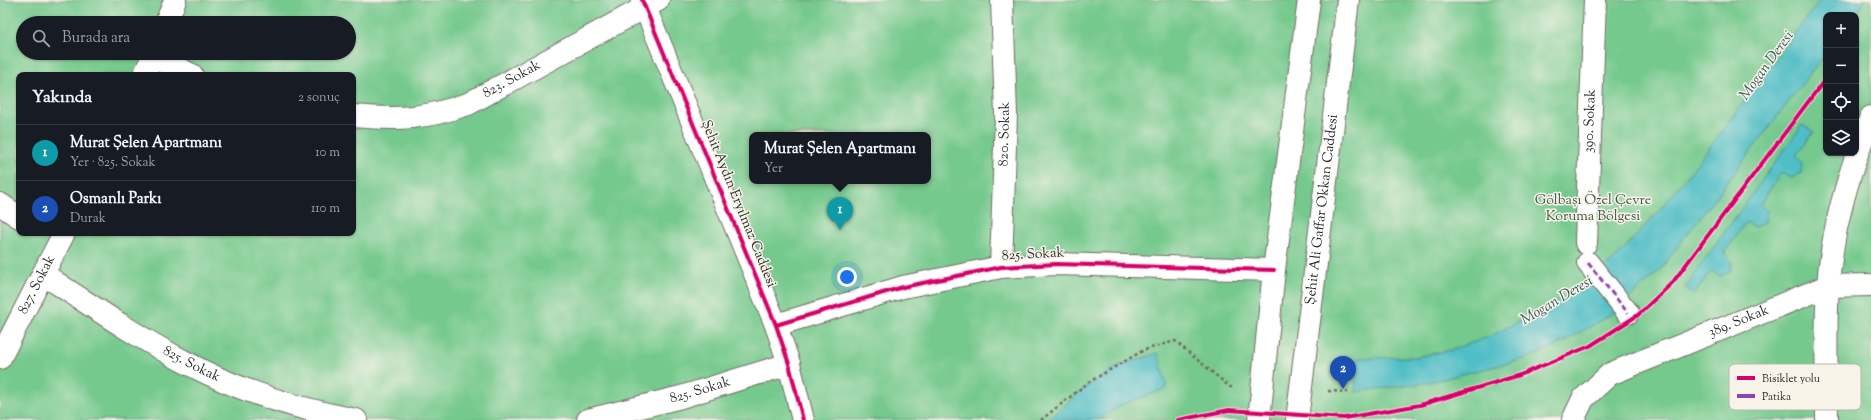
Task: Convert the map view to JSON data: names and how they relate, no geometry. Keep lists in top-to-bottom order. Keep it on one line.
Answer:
{"streets":{"street":["823. Sokak","390. Sokak","820. Sokak","Şehit Aydın Eryılmaz Caddesi","Şehit Ali Gaffar Okkan Caddesi","825. Sokak","827. Sokak","389. Sokak"]},"crossings":[["823. Sokak","Şehit Aydın Eryılmaz Caddesi"],["820. Sokak","825. Sokak"],["Şehit Aydın Eryılmaz Caddesi","825. Sokak"],["825. Sokak","827. Sokak"]],"water":["Mogan Deresi"],"parks":["Gölbaşı Özel Çevre Koruma Bölgesi"],"legend":["Bisiklet yolu","Patika"],"page":{"map_buttons":["+","−"],"search":"Burada ara","heading":["Yakında","2 sonuç"],"list":[{"mark":"1","name":"Murat Şelen Apartmanı","note":"Yer · 825. Sokak","value":"10 m"},{"mark":"2","name":"Osmanlı Parkı","note":"Durak","value":"110 m"}],"popup":["Murat Şelen Apartmanı","Yer"],"pins":["1","2"]}}
